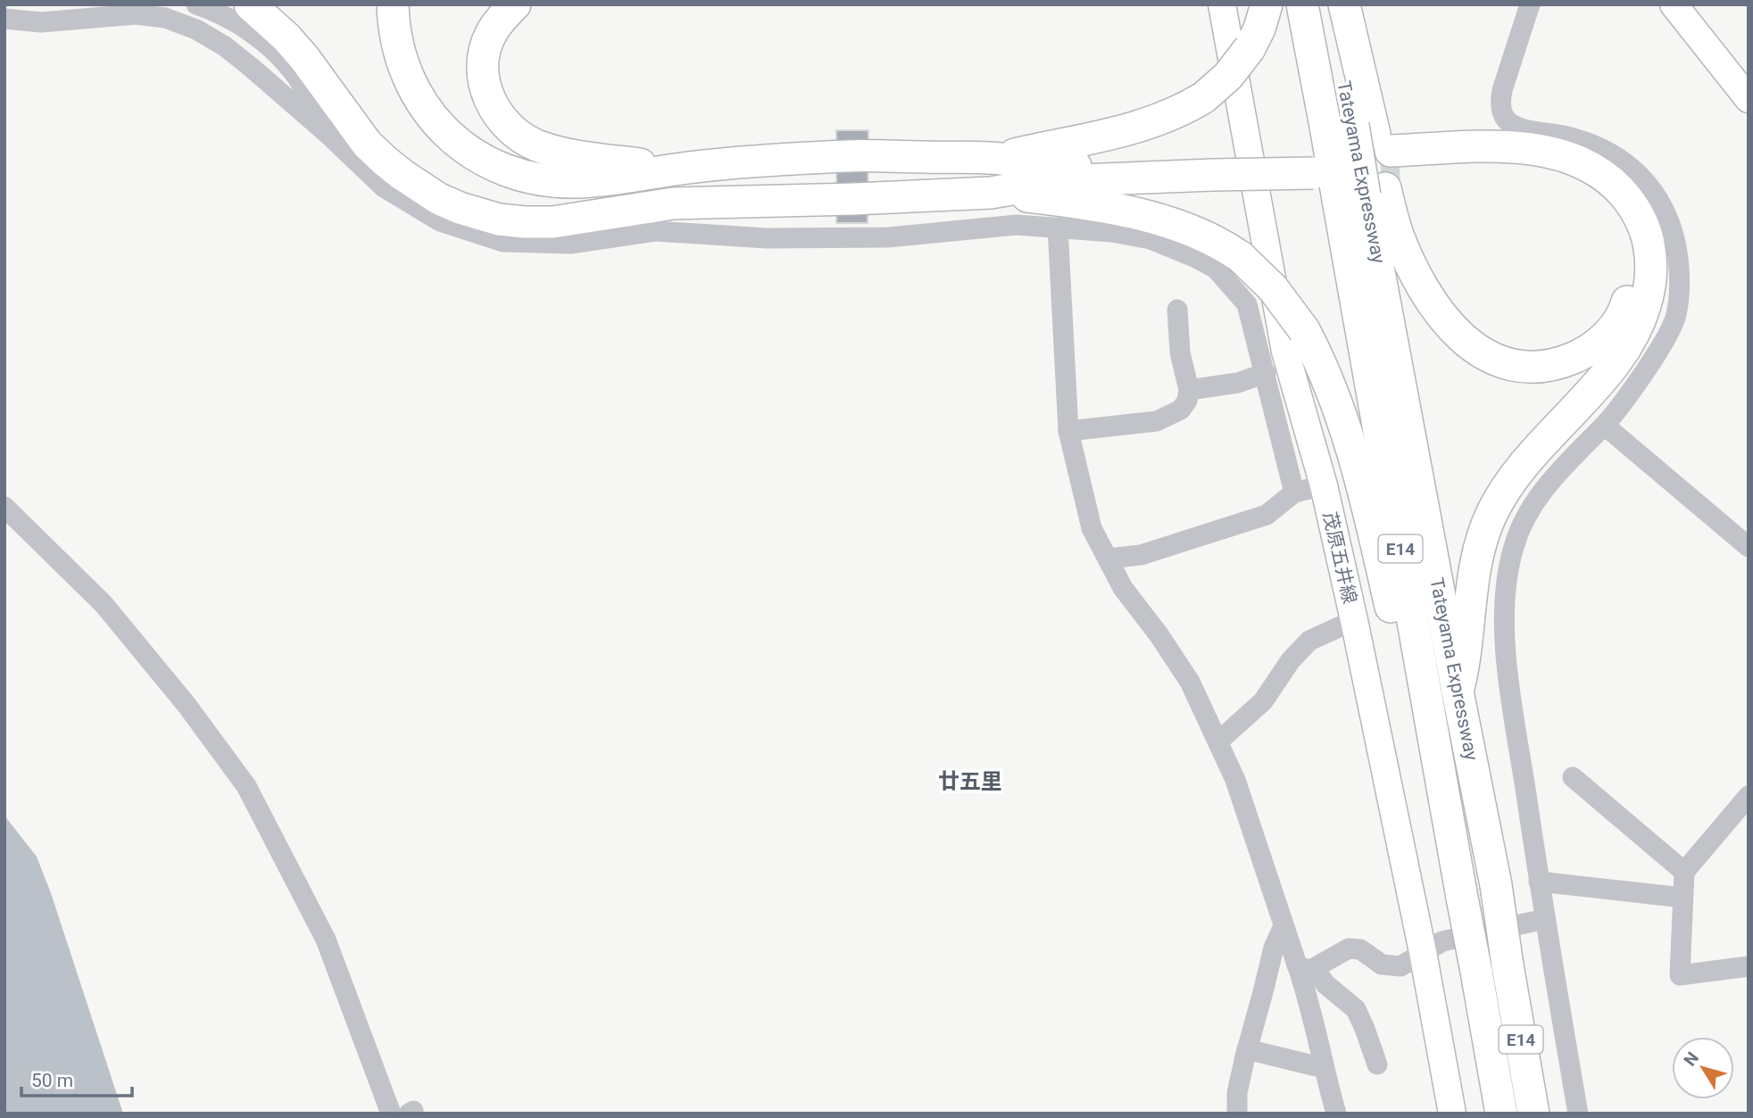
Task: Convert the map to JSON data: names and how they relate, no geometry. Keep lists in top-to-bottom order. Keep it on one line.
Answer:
{"streets":{"highway":["Tateyama Expressway","E14"],"main road":["茂原五井線"]},"districts":["廿五里"],"scale_bar":"50 m","north":"top left"}
